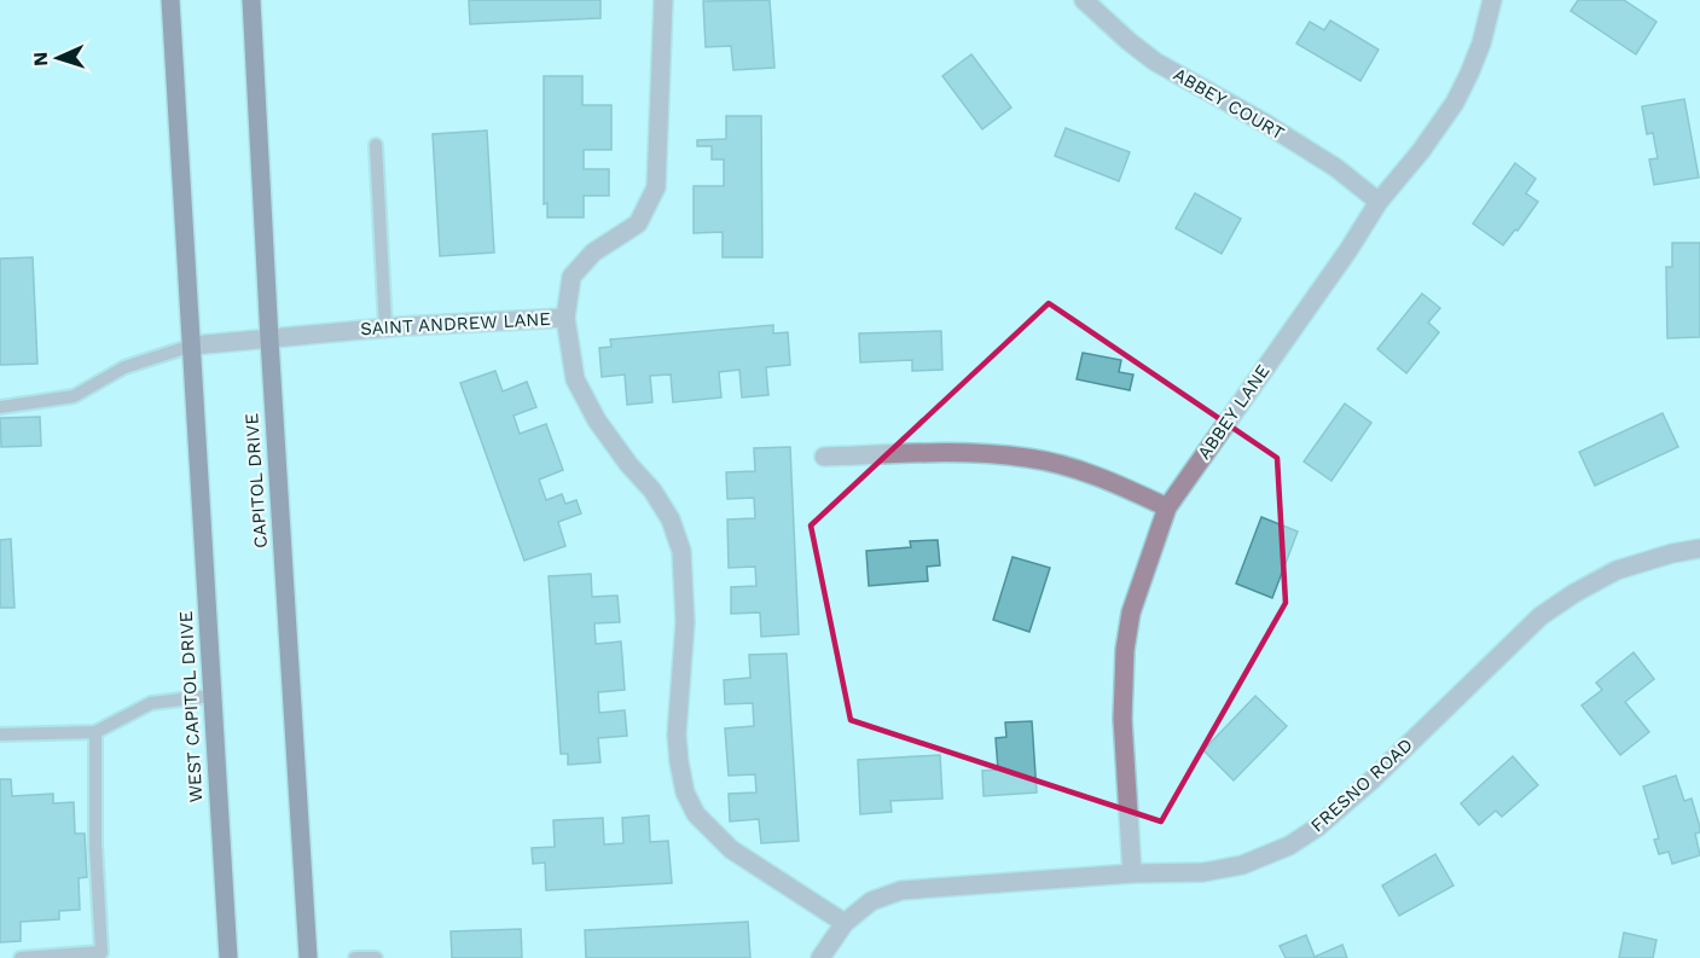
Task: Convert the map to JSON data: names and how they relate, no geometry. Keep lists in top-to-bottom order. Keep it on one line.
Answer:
{"streets":{"main road":["CAPITOL DRIVE","WEST CAPITOL DRIVE"],"street":["ABBEY COURT","SAINT ANDREW LANE","ABBEY LANE","FRESNO ROAD"]},"crossings":[["ABBEY COURT","ABBEY LANE"],["SAINT ANDREW LANE","CAPITOL DRIVE"],["SAINT ANDREW LANE","WEST CAPITOL DRIVE"],["SAINT ANDREW LANE","FRESNO ROAD"],["ABBEY LANE","FRESNO ROAD"]],"north":"left"}
